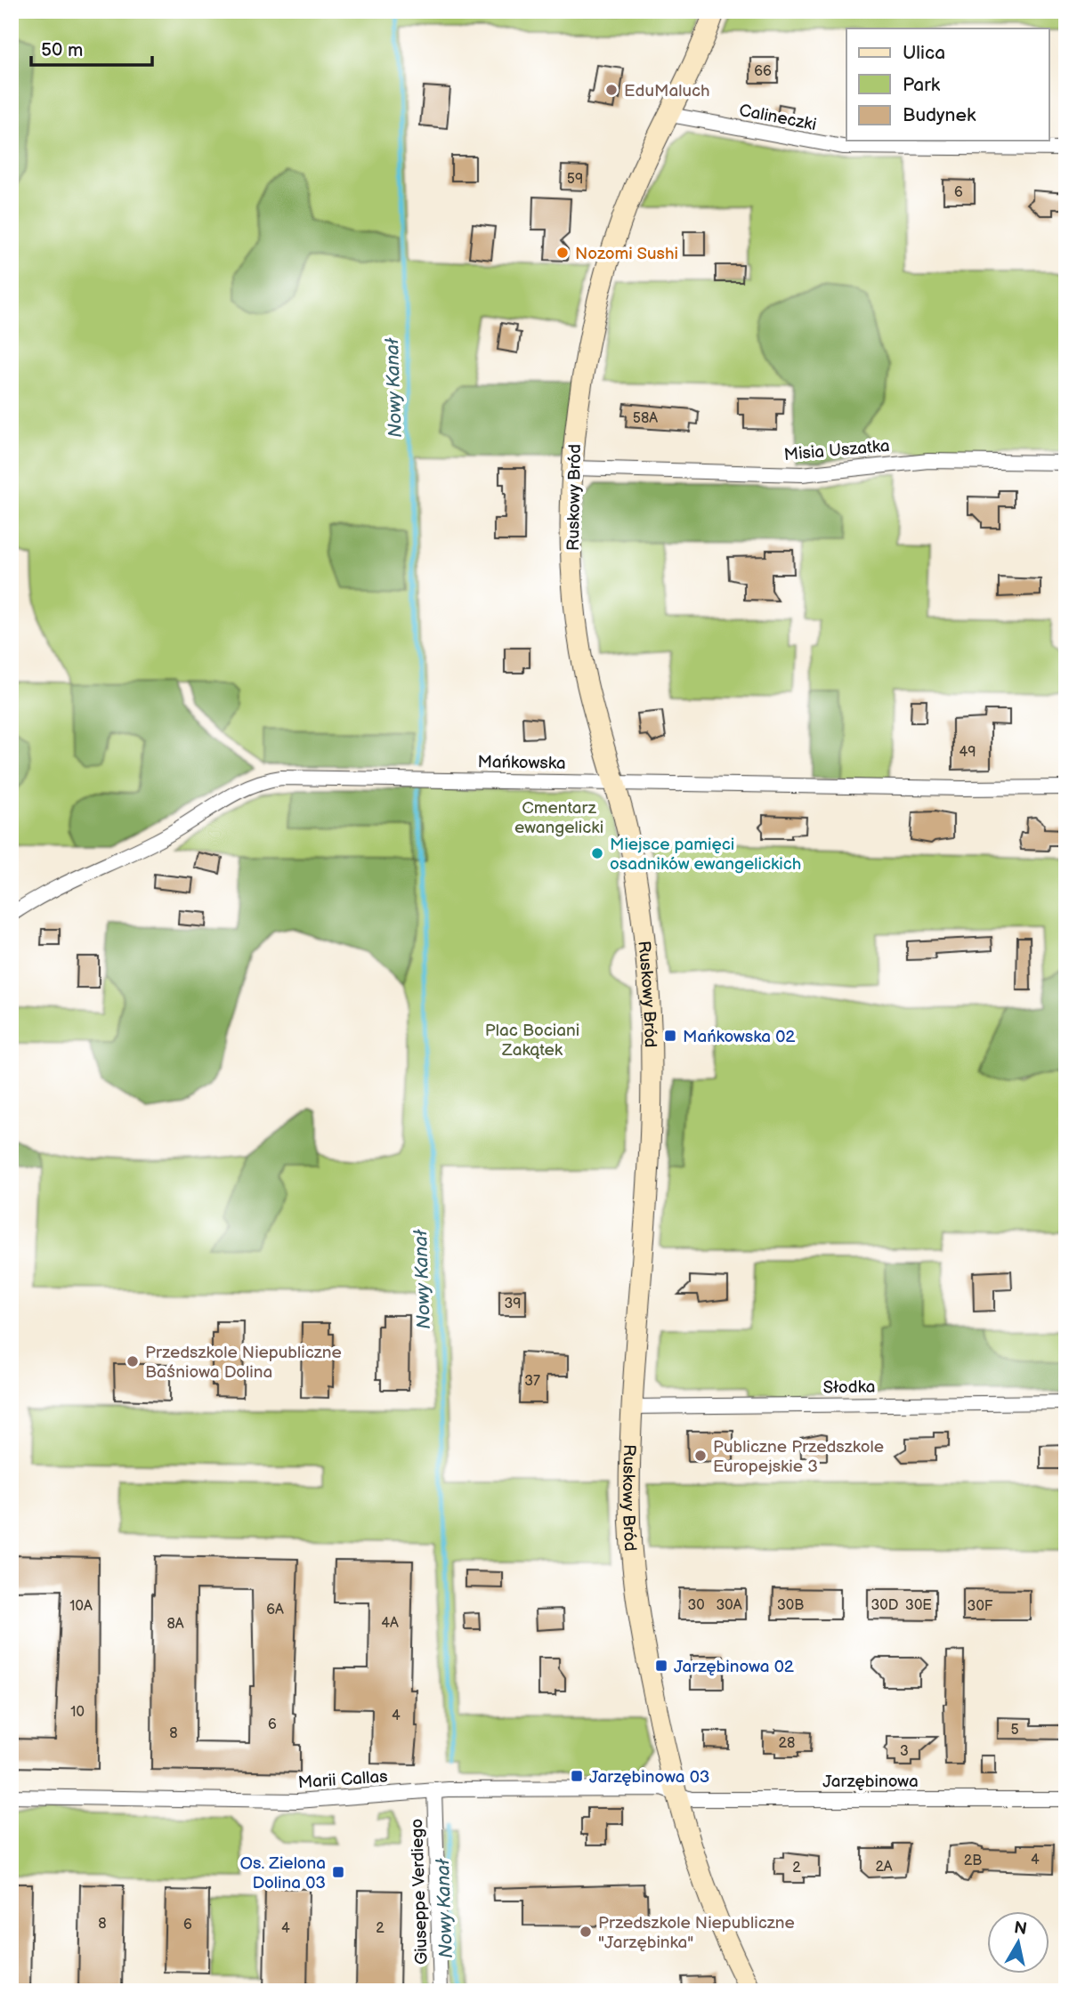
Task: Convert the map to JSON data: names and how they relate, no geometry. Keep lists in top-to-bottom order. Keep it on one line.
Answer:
{"streets":{"street":["Calineczki","Misia Uszatka","Ruskowy Bród","Mańkowska","Słodka","Marii Callas","Jarzębinowa","Giuseppe Verdiego"]},"crossings":[["Calineczki","Ruskowy Bród"],["Misia Uszatka","Ruskowy Bród"],["Ruskowy Bród","Mańkowska"],["Ruskowy Bród","Słodka"],["Ruskowy Bród","Marii Callas"],["Ruskowy Bród","Jarzębinowa"],["Marii Callas","Jarzębinowa"],["Marii Callas","Giuseppe Verdiego"]],"water":["Nowy Kanał"],"parks":["Cmentarz ewangelicki","Plac Bociani Zakątek"],"places":{"other":["EduMaluch","Nozomi Sushi","Miejsce pamięci osadników ewangelickich","Przedszkole Niepubliczne Baśniowa Dolina","Publiczne Przedszkole Europejskie 3","Przedszkole Niepubliczne \"Jarzębinka\""],"transit":["Mańkowska 02","Jarzębinowa 02","Jarzębinowa 03","Os. Zielona Dolina 03"]},"house_numbers":["66","59","6","58A","49","39","37","30","30A","30B","30D","30E","10A","30F","6A","4A","8A","10","4","6","5","8","28","3","4","2B","2A","2","8","6","4","2"],"legend":["Ulica","Park","Budynek"],"scale_bar":"50 m","north":"top"}
